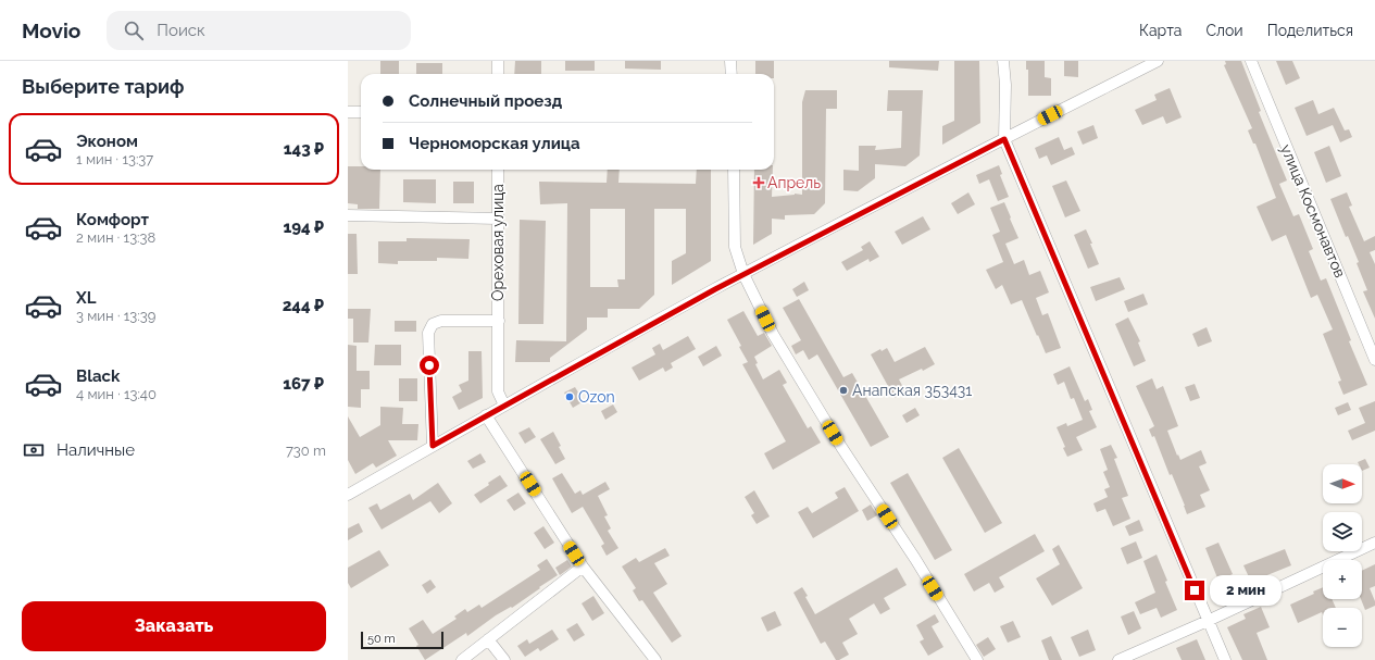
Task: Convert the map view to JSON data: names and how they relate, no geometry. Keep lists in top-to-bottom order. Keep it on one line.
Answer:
{"streets":{"street":["улица Космонавтов","Ореховая улица"]},"places":{"health":["Апрель"],"other":["Анапская 353431","Ozon"]},"scale_bar":"50 m","north":"right","page":{"header":"Movio","search":"Поиск","nav":["Карта","Слои","Поделиться"],"heading":"Выберите тариф","banner":["Солнечный проезд","Черноморская улица"],"list":[{"name":"Эконом","note":"1 мин · 13:37","value":"143 ₽"},{"name":"Комфорт","note":"2 мин · 13:38","value":"194 ₽"},{"name":"XL","note":"3 мин · 13:39","value":"244 ₽"},{"name":"Black","note":"4 мин · 13:40","value":"167 ₽"}],"pay":["Наличные","730 m"],"map_buttons":["+","−"],"bubble":"2 мин","buttons":"Заказать","scale":"50 m"}}
